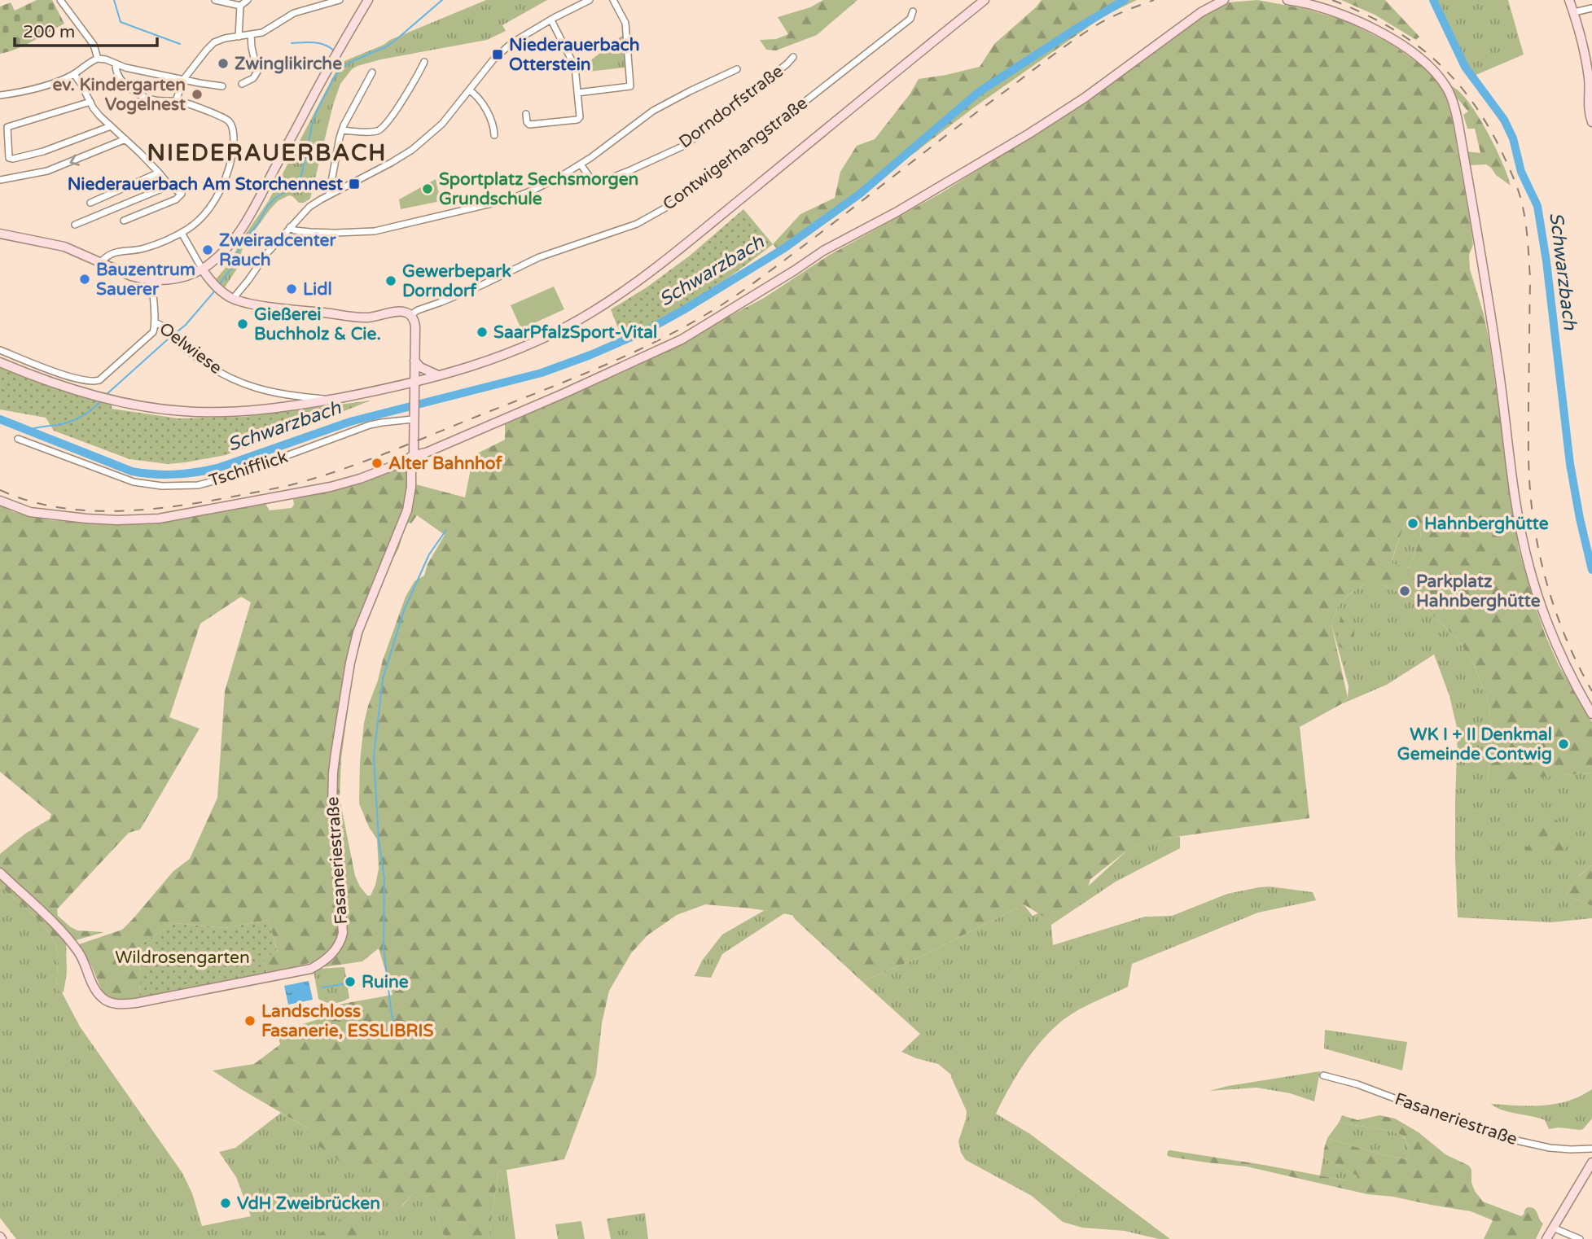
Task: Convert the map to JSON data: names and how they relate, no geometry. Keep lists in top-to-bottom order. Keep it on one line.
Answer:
{"streets":{"street":["Dorndorfstraße","Contwigerhangstraße","Oelwiese","Tschifflick","Fasaneriestraße"]},"districts":["NIEDERAUERBACH"],"water":["Schwarzbach"],"parks":["Wildrosengarten"],"places":{"transit":["Niederauerbach Otterstein","Niederauerbach Am Storchennest"],"other":["Zwinglikirche","ev. Kindergarten Vogelnest","Sportplatz Sechsmorgen Grundschule","Zweiradcenter Rauch","Bauzentrum Sauerer","Gewerbepark Dorndorf","Lidl","Gießerei Buchholz & Cie.","SaarPfalzSport-Vital","Alter Bahnhof","Hahnberghütte","Parkplatz Hahnberghütte","WK I + II Denkmal Gemeinde Contwig","Ruine","Landschloss Fasanerie, ESSLIBRIS","VdH Zweibrücken"]},"scale_bar":"200 m"}
